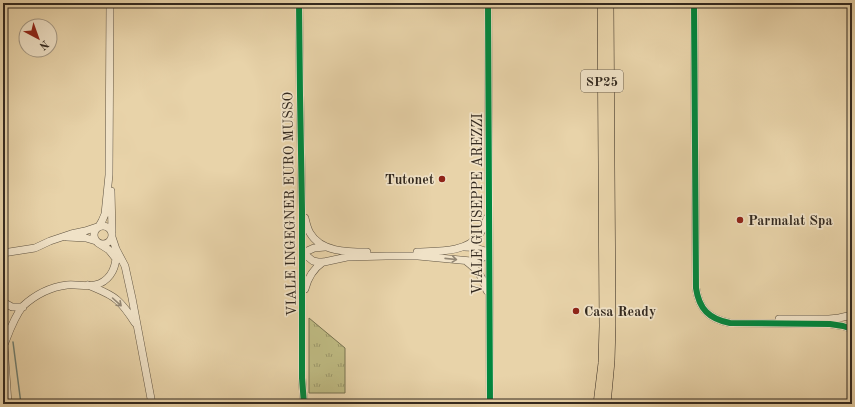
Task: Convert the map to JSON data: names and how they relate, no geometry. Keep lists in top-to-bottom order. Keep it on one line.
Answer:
{"streets":{"main road":["SP25"],"street":["VIALE INGEGNER EURO MUSSO","VIALE GIUSEPPE AREZZI"]},"places":["Tutonet","Parmalat Spa","Casa Ready"],"north":"bottom right"}
